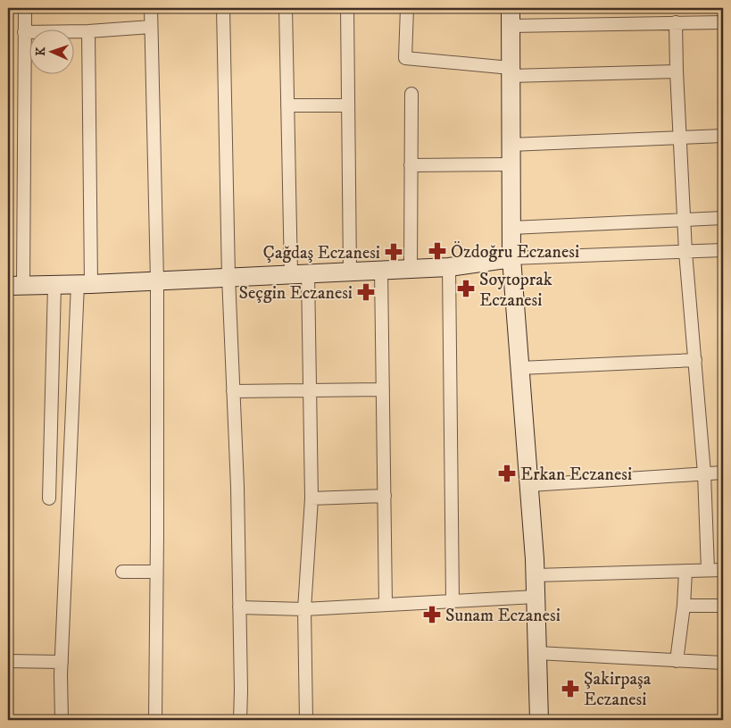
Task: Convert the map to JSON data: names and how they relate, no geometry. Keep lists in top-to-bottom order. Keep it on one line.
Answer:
{"places":{"pharmacy":["Özdoğru Eczanesi","Çağdaş Eczanesi","Soytoprak Eczanesi","Seçgin Eczanesi","Erkan Eczanesi","Sunam Eczanesi","Şakirpaşa Eczanesi"]},"north":"left"}
